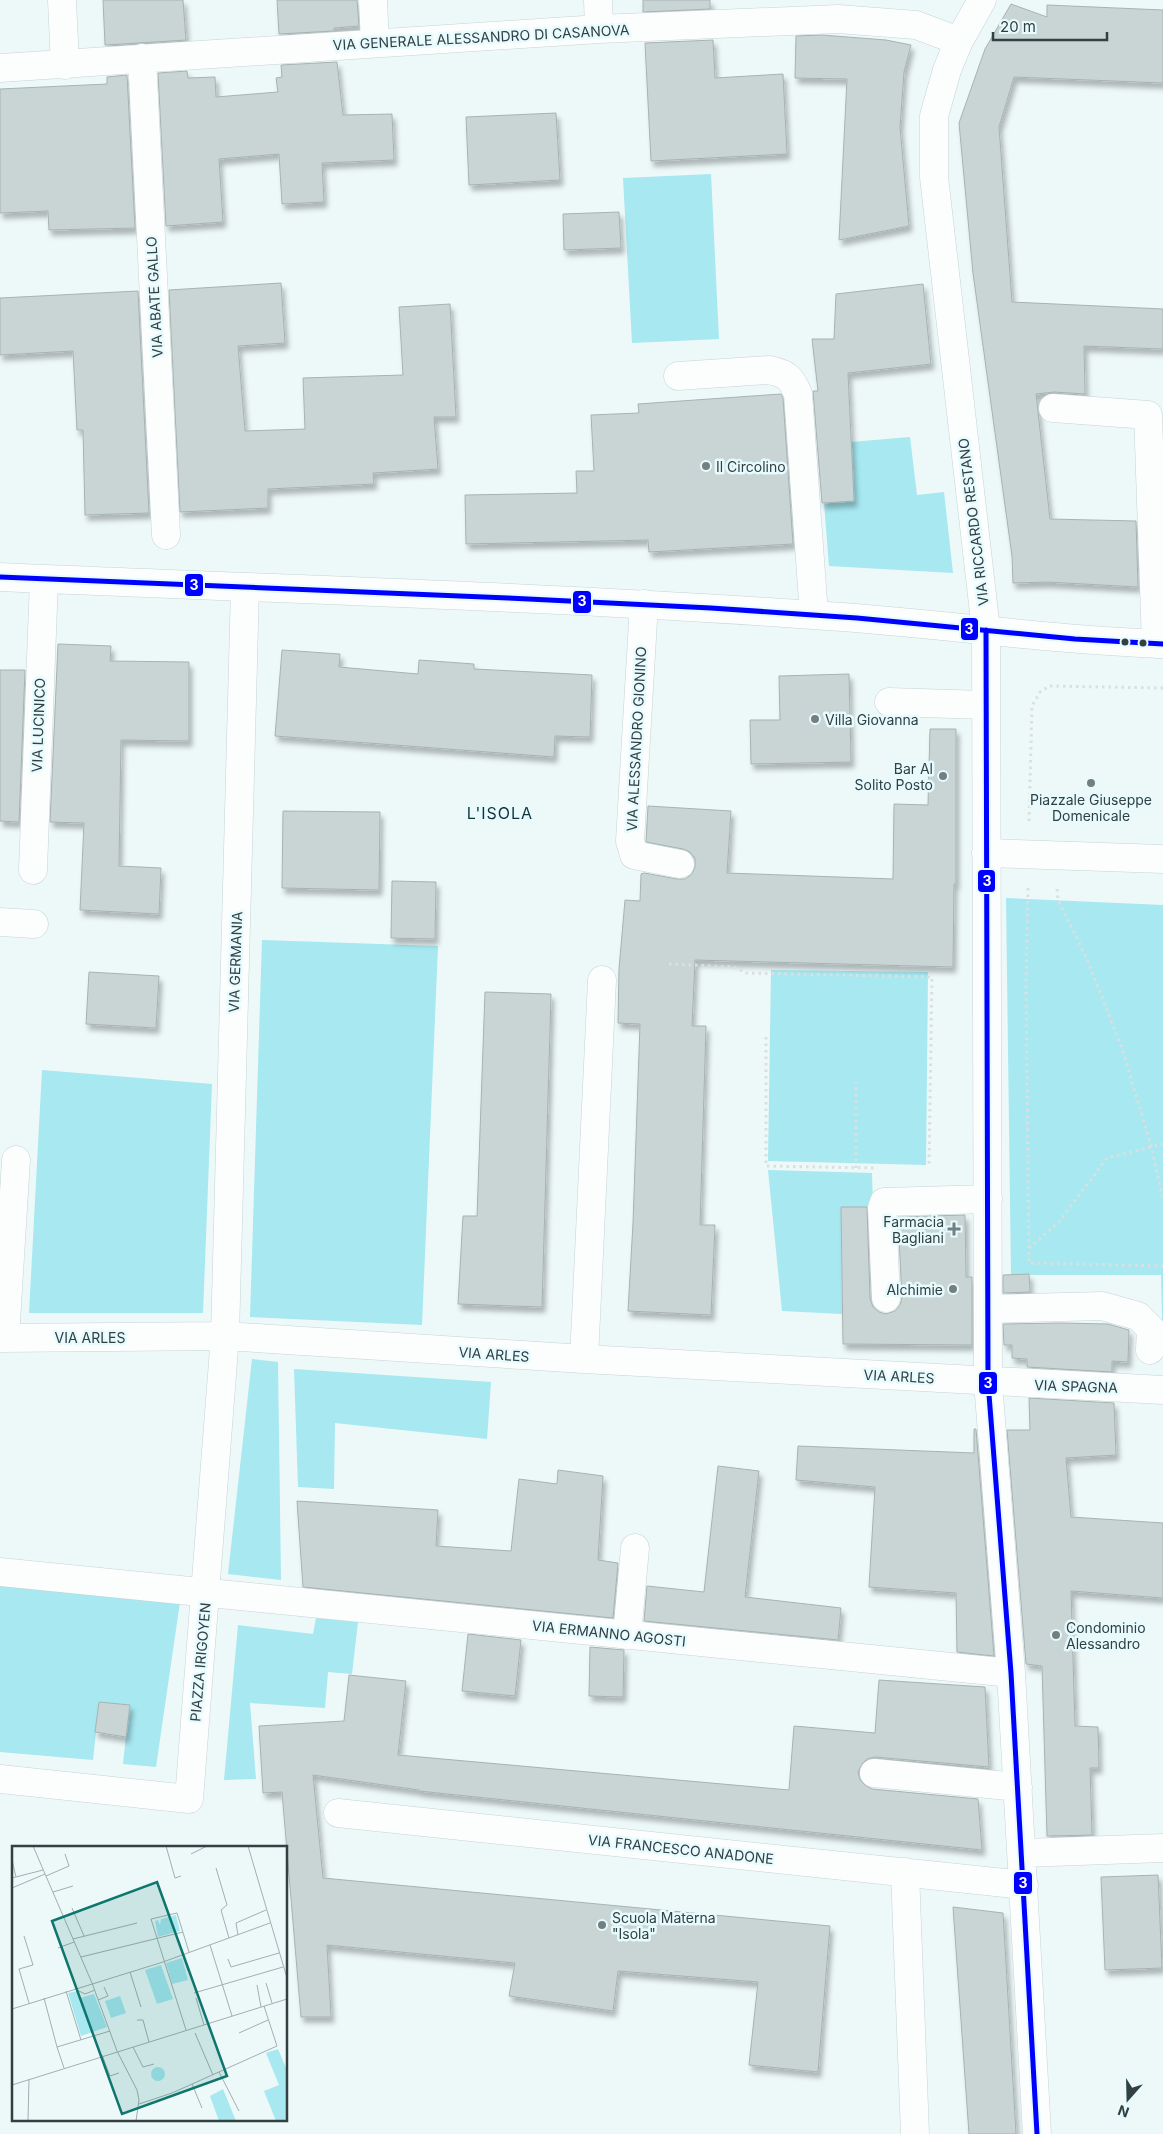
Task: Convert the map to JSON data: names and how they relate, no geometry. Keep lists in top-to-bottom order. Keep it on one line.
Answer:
{"streets":{"street":["VIA GENERALE ALESSANDRO DI CASANOVA","VIA ABATE GALLO","VIA RICCARDO RESTANO","VIA LUCINICO","VIA ALESSANDRO GIONINO","VIA GERMANIA","VIA ARLES","VIA SPAGNA","VIA ERMANNO AGOSTI","PIAZZA IRIGOYEN","VIA FRANCESCO ANADONE"]},"crossings":[["VIA GENERALE ALESSANDRO DI CASANOVA","VIA ABATE GALLO"],["VIA GENERALE ALESSANDRO DI CASANOVA","VIA RICCARDO RESTANO"],["VIA RICCARDO RESTANO","VIA ARLES"],["VIA RICCARDO RESTANO","VIA SPAGNA"],["VIA RICCARDO RESTANO","VIA ERMANNO AGOSTI"],["VIA RICCARDO RESTANO","VIA FRANCESCO ANADONE"],["VIA GERMANIA","VIA ARLES"],["VIA GERMANIA","PIAZZA IRIGOYEN"],["VIA ARLES","VIA SPAGNA"],["VIA ARLES","PIAZZA IRIGOYEN"],["VIA ERMANNO AGOSTI","PIAZZA IRIGOYEN"]],"districts":["L'ISOLA"],"places":{"other":["Il Circolino","Villa Giovanna","Bar Al Solito Posto","Piazzale Giuseppe Domenicale","Alchimie","Condominio Alessandro","Scuola Materna \"Isola\""],"health":["Farmacia Bagliani"]},"lines":["transit line 3"],"scale_bar":"20 m","north":"bottom"}
